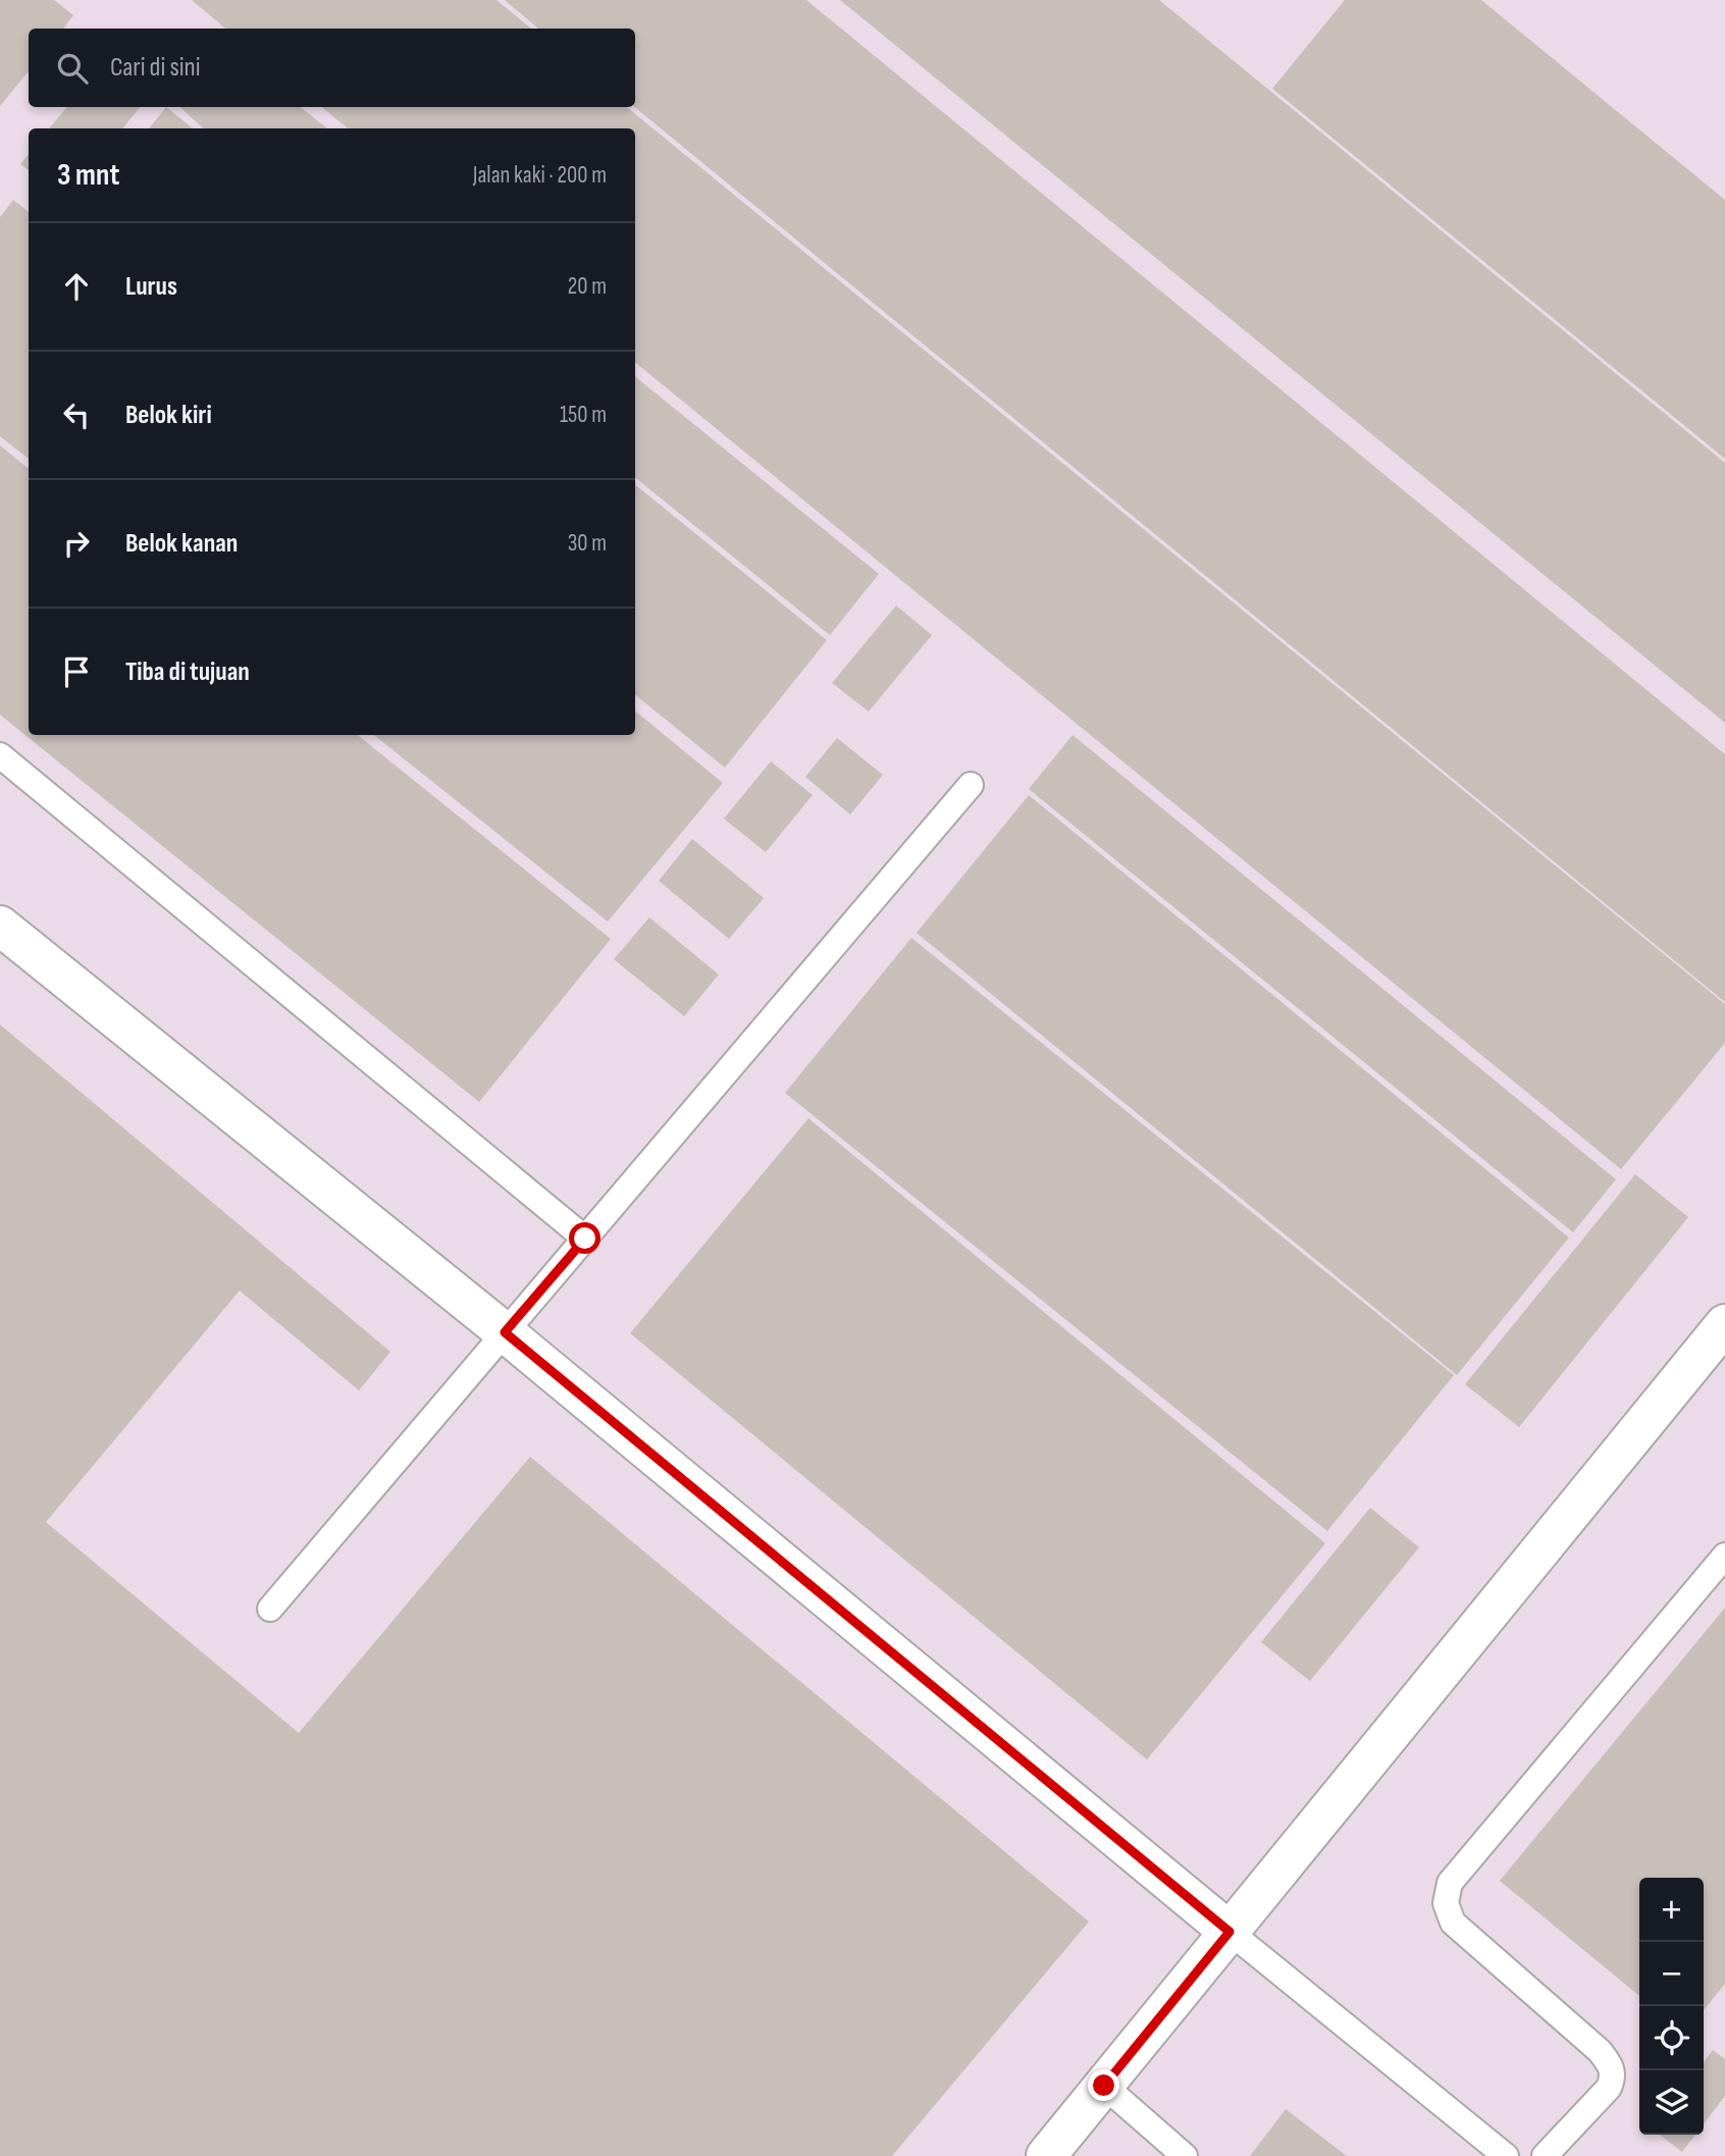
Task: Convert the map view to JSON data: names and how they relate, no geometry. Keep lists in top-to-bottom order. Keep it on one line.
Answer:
{"page":{"search":"Cari di sini","heading":["3 mnt","Jalan kaki · 200 m"],"list":[["Lurus","20 m"],["Belok kiri","150 m"],["Belok kanan","30 m"],"Tiba di tujuan"],"map_buttons":["+","−"]}}
